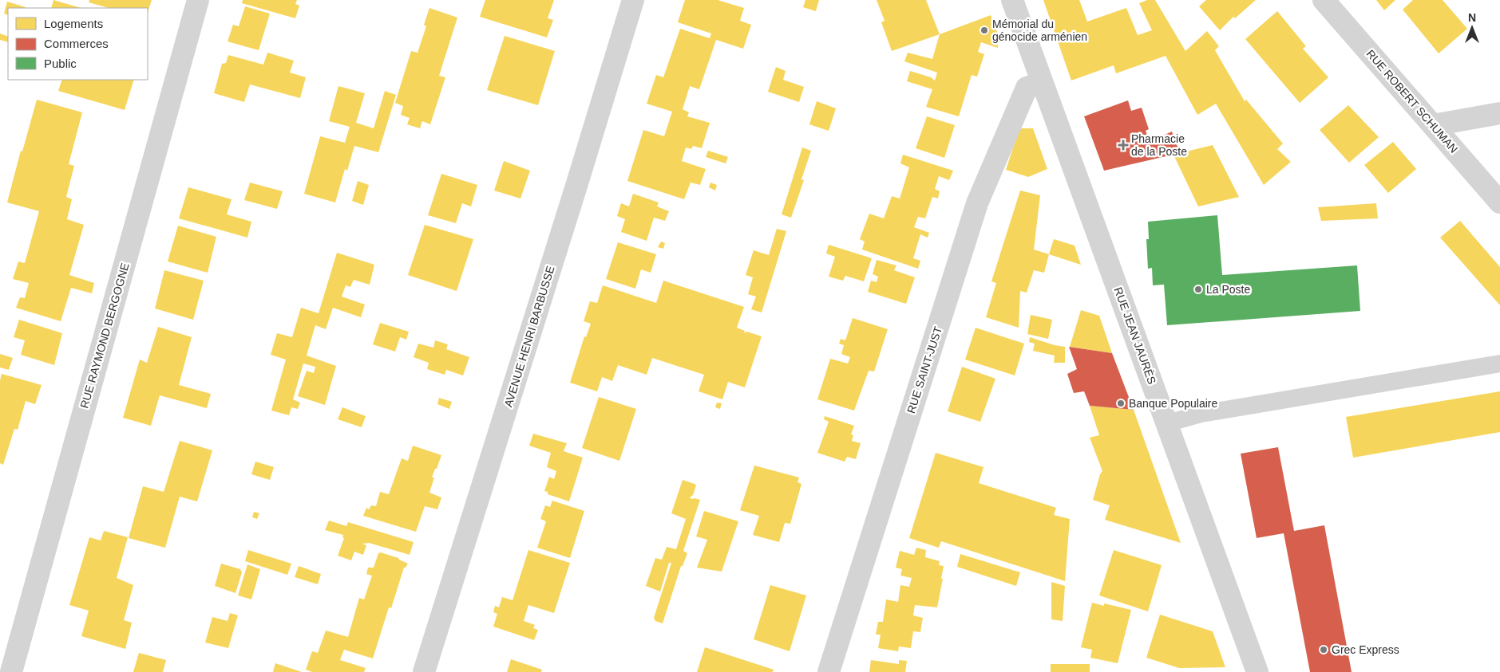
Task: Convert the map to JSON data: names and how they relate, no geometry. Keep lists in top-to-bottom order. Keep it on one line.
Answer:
{"streets":{"street":["RUE ROBERT SCHUMAN","RUE RAYMOND BERGOGNE","RUE JEAN JAURÈS","AVENUE HENRI BARBUSSE","RUE SAINT-JUST"]},"crossings":[["RUE JEAN JAURÈS","RUE SAINT-JUST"]],"places":{"other":["Mémorial du génocide arménien","La Poste","Banque Populaire","Grec Express"],"health":["Pharmacie de la Poste"]},"legend":["Logements","Commerces","Public"],"north":"top"}
